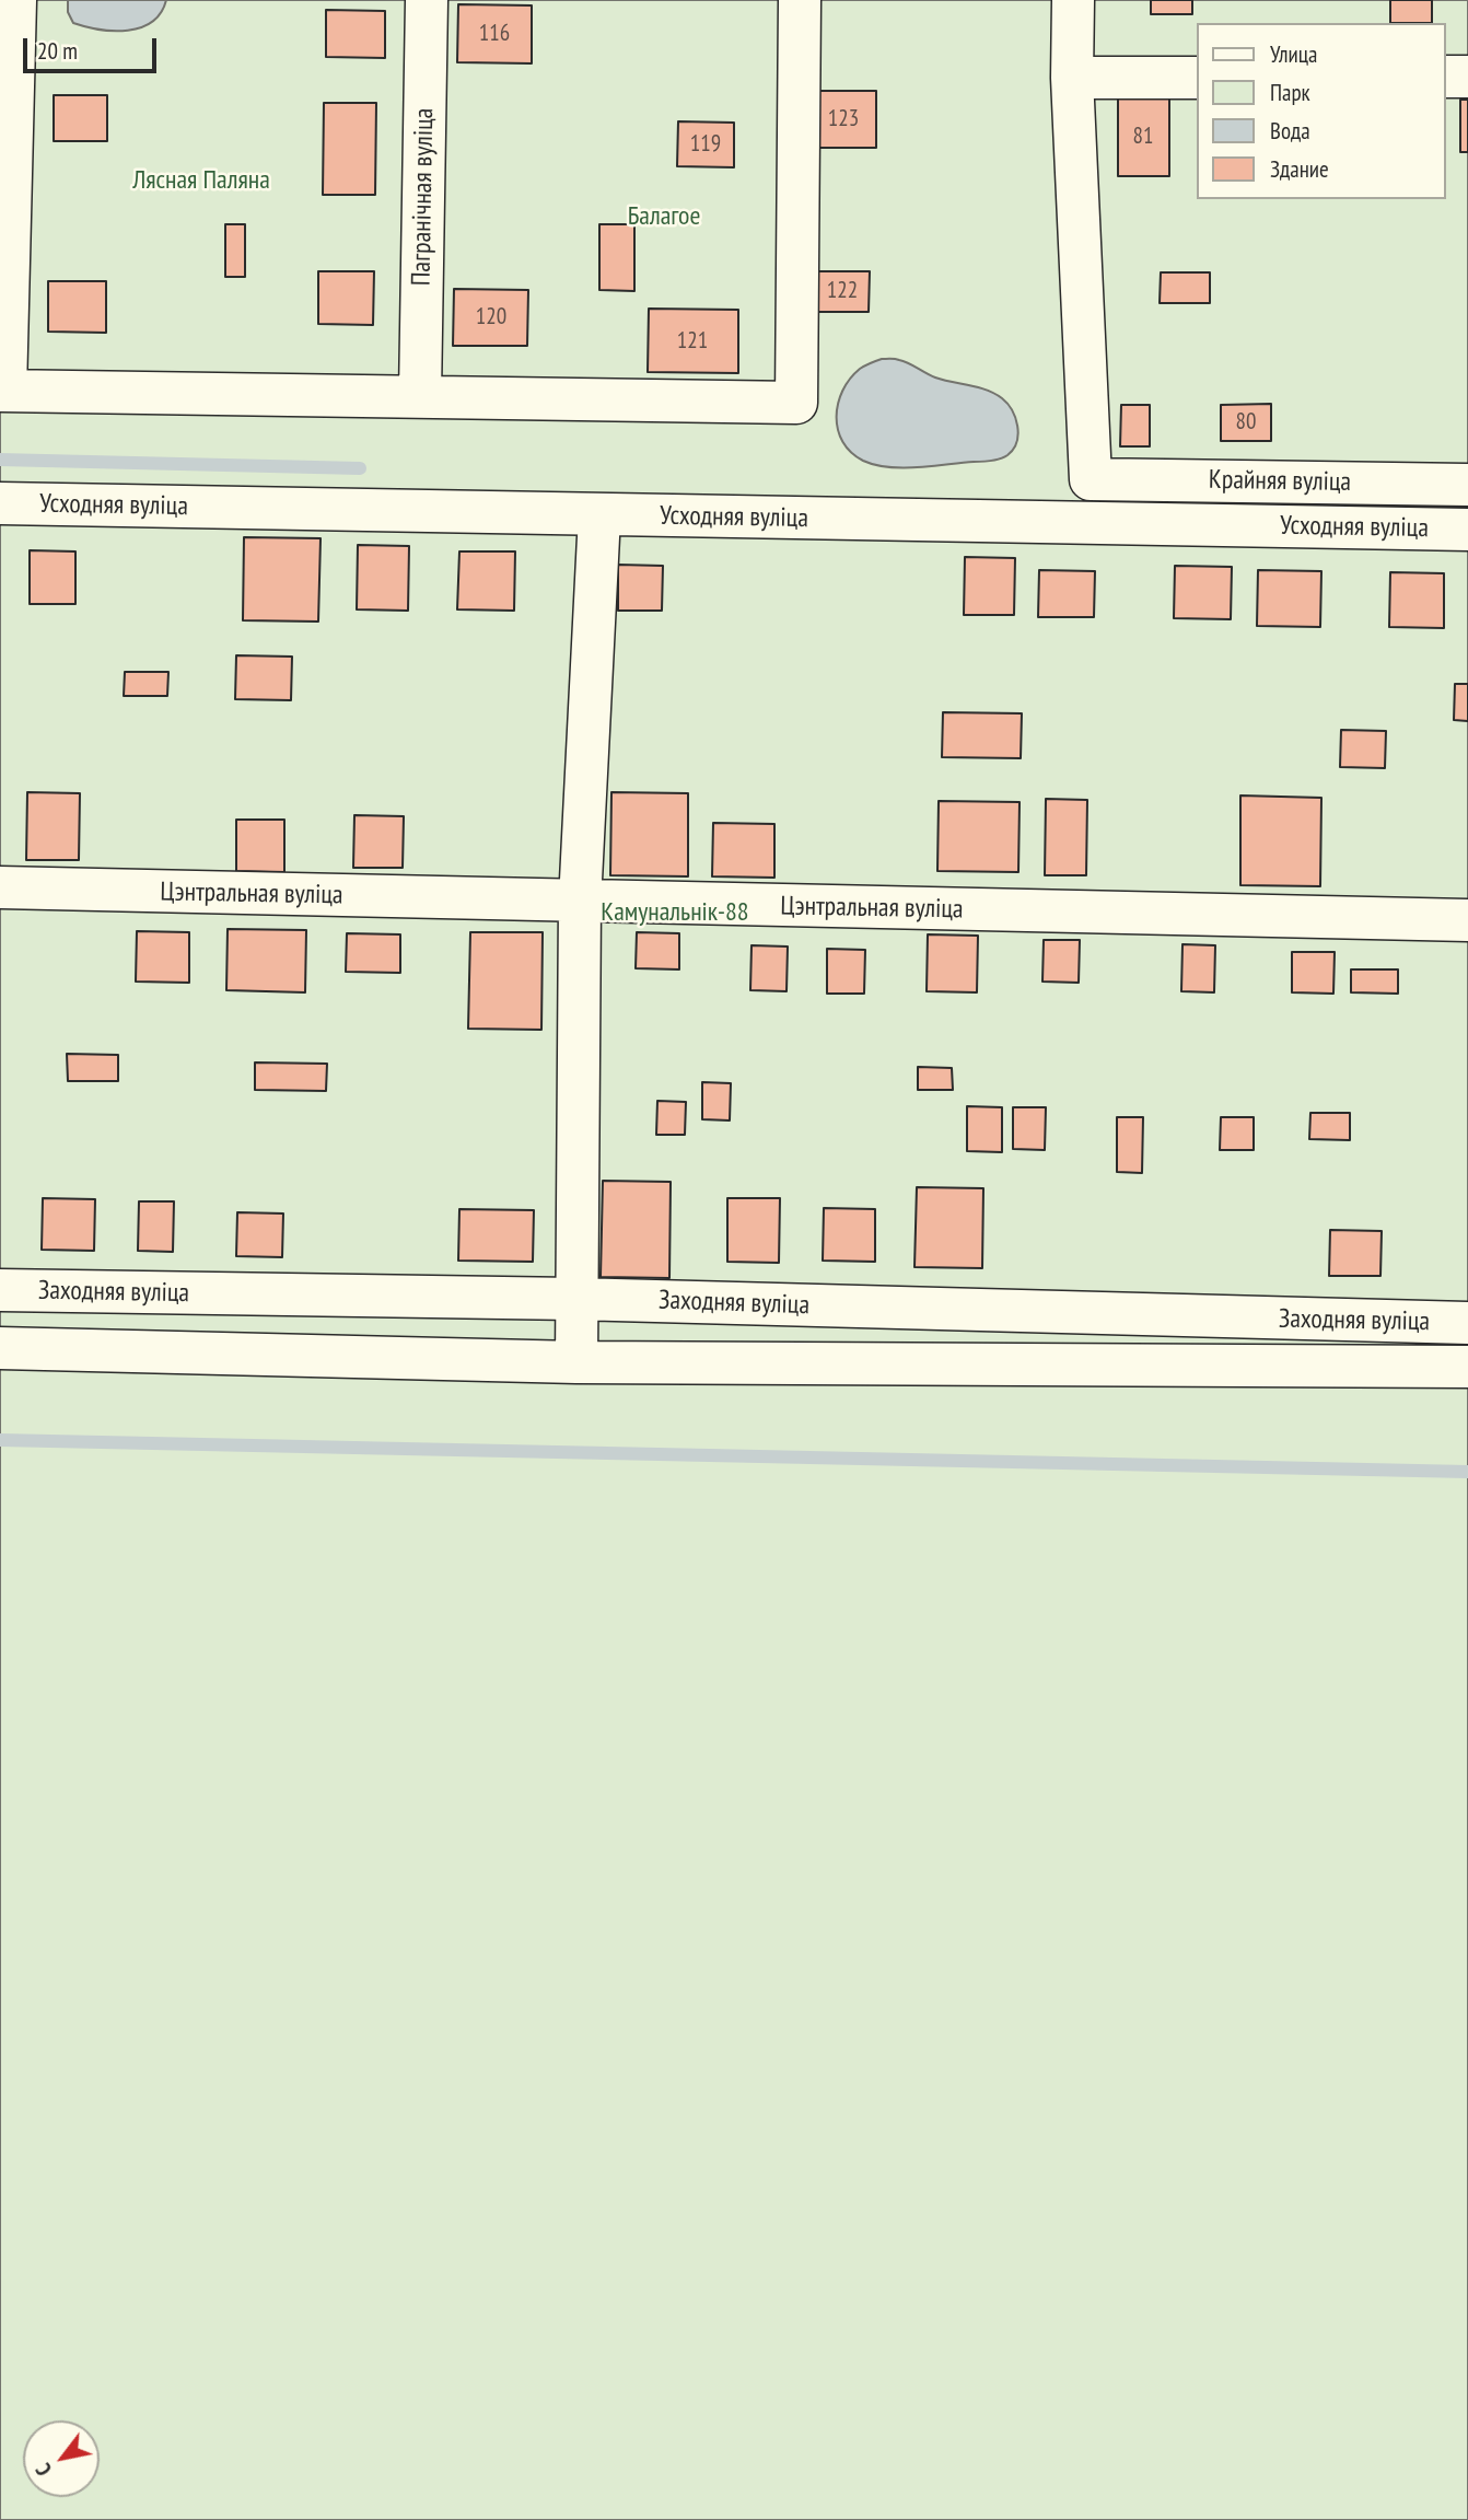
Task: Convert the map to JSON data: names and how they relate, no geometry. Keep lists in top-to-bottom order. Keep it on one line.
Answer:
{"streets":{"street":["Пагранічная вуліца","Крайняя вуліца","Усходняя вуліца","Цэнтральная вуліца","Заходняя вуліца"]},"parks":["Лясная Паляна","Балагое","Камунальнік-88"],"house_numbers":["116","123","81","119","122","120","121","80"],"legend":["Улица","Парк","Вода","Здание"],"scale_bar":"20 m","north":"bottom left"}
